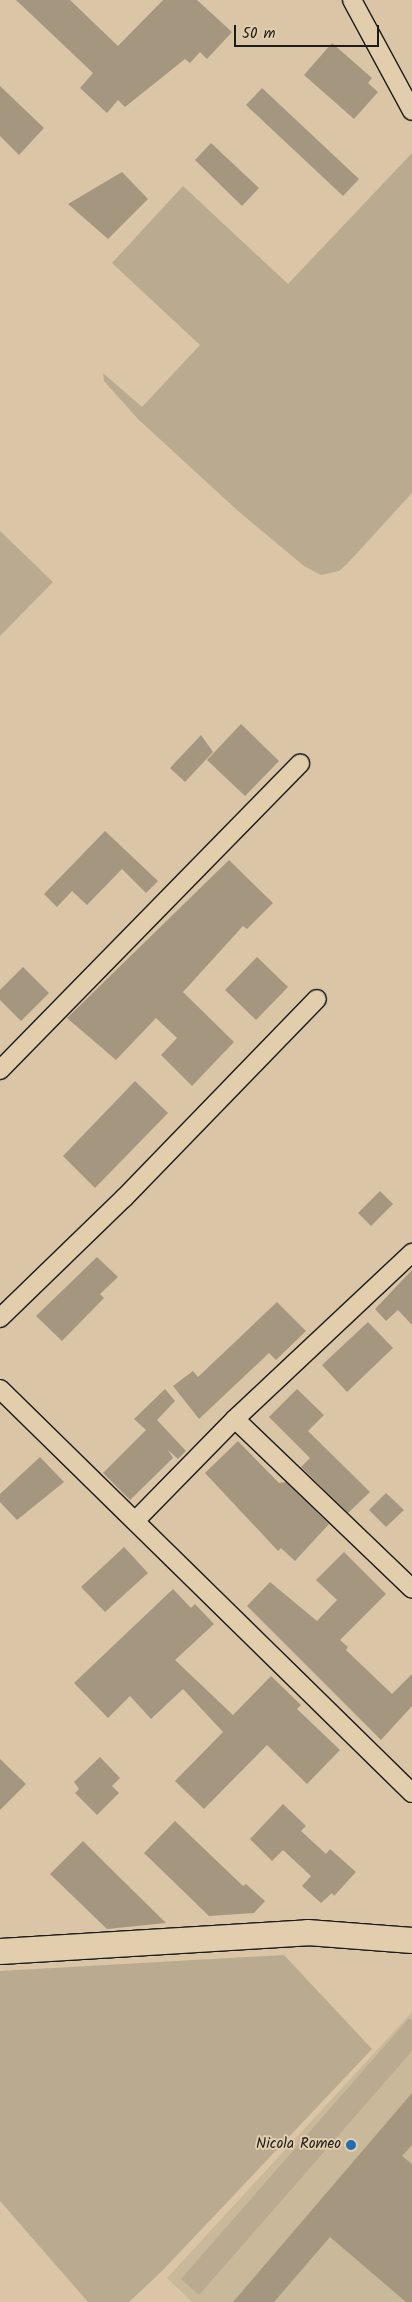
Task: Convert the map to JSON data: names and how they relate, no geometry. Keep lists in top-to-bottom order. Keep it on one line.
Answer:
{"places":["Nicola Romeo"],"scale_bar":"50 m"}
